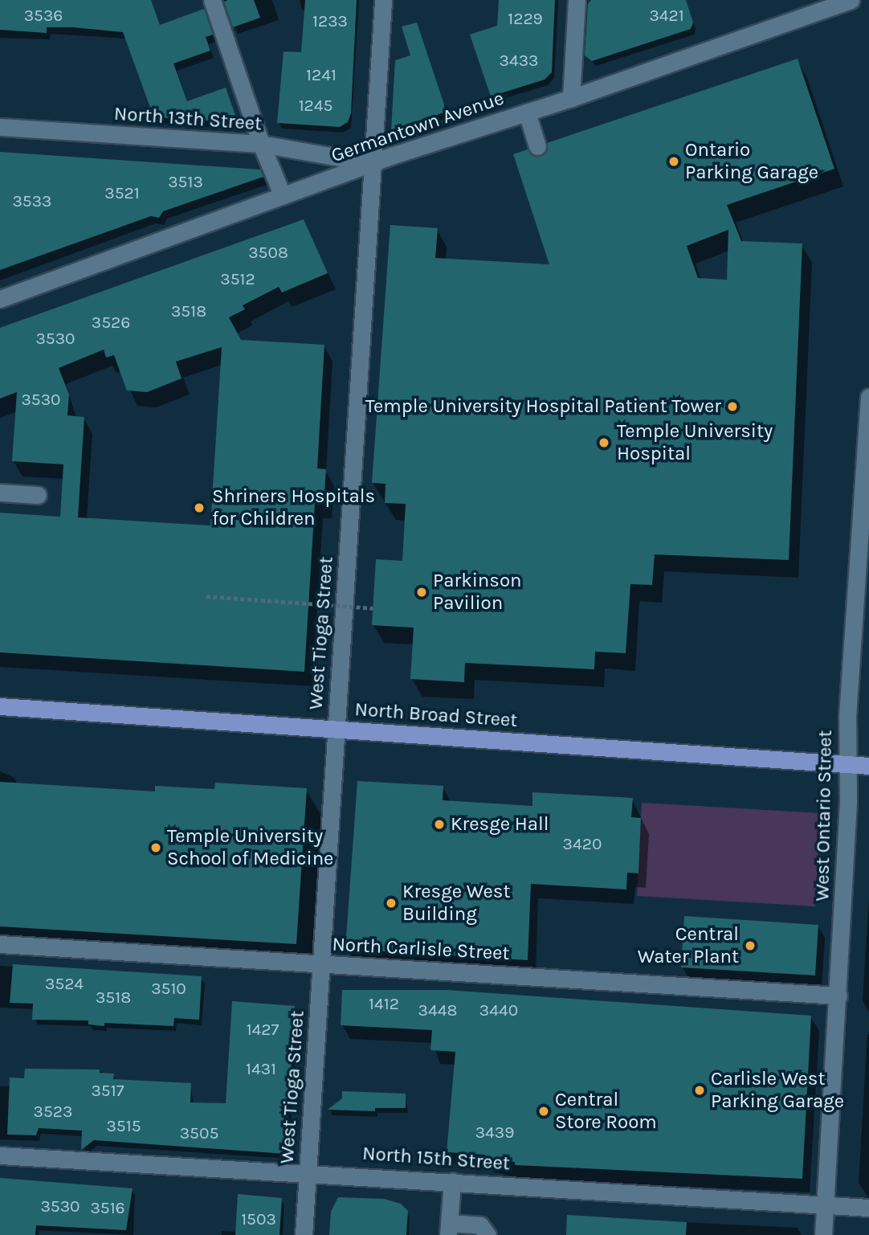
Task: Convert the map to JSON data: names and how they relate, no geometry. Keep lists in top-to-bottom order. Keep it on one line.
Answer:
{"streets":{"main road":["North Broad Street"],"street":["North 13th Street","Germantown Avenue","West Tioga Street","West Ontario Street","North Carlisle Street","North 15th Street"]},"crossings":[["North 13th Street","Germantown Avenue"],["North 13th Street","West Tioga Street"],["Germantown Avenue","West Tioga Street"],["West Tioga Street","North Broad Street"],["West Tioga Street","North Carlisle Street"],["West Tioga Street","North 15th Street"],["North Broad Street","West Ontario Street"],["West Ontario Street","North Carlisle Street"],["West Ontario Street","North 15th Street"]],"places":["Ontario Parking Garage","Temple University Hospital Patient Tower","Temple University Hospital","Shriners Hospitals for Children","Parkinson Pavilion","Kresge Hall","Temple University School of Medicine","Kresge West Building","Central Water Plant","Carlisle West Parking Garage","Central Store Room"],"house_numbers":["3536","3421","1229","1233","3433","1241","1245","3513","3521","3533","3508","3512","3518","3526","3530","3530","3420","3524","3510","3518","1412","3448","3440","1427","1431","3517","3523","3515","3439","3505","3530","3516","1503"]}
